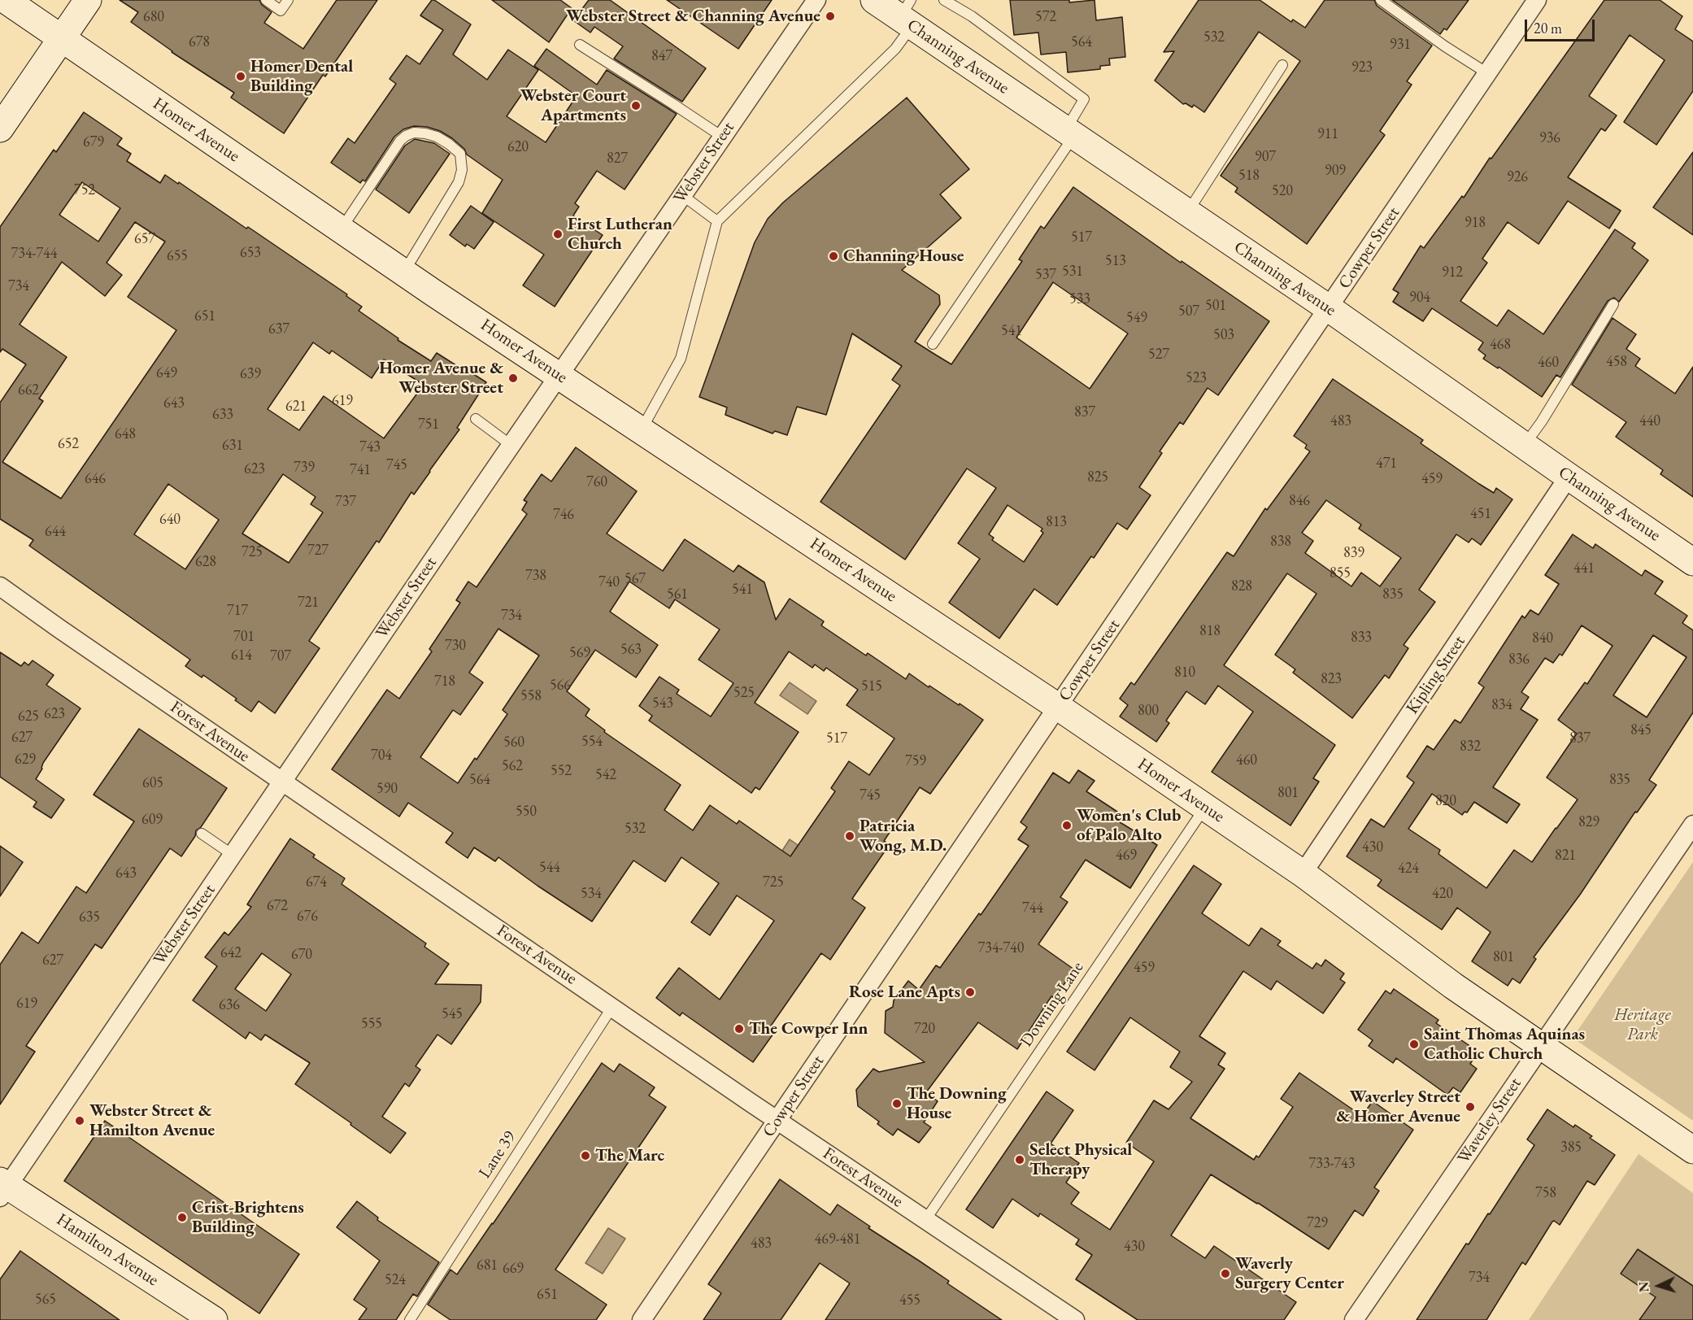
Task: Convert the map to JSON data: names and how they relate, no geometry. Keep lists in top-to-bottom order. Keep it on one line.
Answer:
{"streets":{"street":["Channing Avenue","Homer Avenue","Webster Street","Cowper Street","Kipling Street","Forest Avenue","Waverley Street","Hamilton Avenue"],"lane":["Downing Lane","Lane 39"]},"crossings":[["Channing Avenue","Cowper Street"],["Channing Avenue","Kipling Street"],["Homer Avenue","Webster Street"],["Homer Avenue","Cowper Street"],["Homer Avenue","Kipling Street"],["Homer Avenue","Downing Lane"],["Homer Avenue","Waverley Street"],["Webster Street","Forest Avenue"],["Webster Street","Hamilton Avenue"],["Cowper Street","Forest Avenue"],["Forest Avenue","Downing Lane"],["Forest Avenue","Lane 39"]],"parks":["Heritage Park"],"places":["Webster Street & Channing Avenue","Homer Dental Building","Webster Court Apartments","First Lutheran Church","Channing House","Homer Avenue & Webster Street","Women's Club of Palo Alto","Patricia Wong, M.D.","Rose Lane Apts","The Cowper Inn","Saint Thomas Aquinas Catholic Church","The Downing House","Waverley Street & Homer Avenue","Webster Street & Hamilton Avenue","The Marc","Select Physical Therapy","Crist-Brightens Building","Waverly Surgery Center"],"house_numbers":["680","572","532","678","564","931","847","923","911","936","679","620","907","827","909","518","926","752","520","918","517","657","653","734-744","655","513","531","912","537","734","904","533","501","507","651","549","637","541","503","468","527","458","460","649","639","523","662","619","643","621","837","633","483","440","751","648","652","631","743","471","745","739","623","741","825","646","459","760","846","737","451","746","640","813","644","838","727","725","839","628","441","855","738","567","740","828","541","561","835","721","717","734","818","701","833","840","730","563","569","614","707","836","810","823","718","566","515","525","558","543","834","800","623","625","845","627","517","837","554","560","832","704","629","460","759","562","552","542","564","835","605","590","801","745","820","550","609","829","532","430","469","821","544","424","643","674","725","534","420","672","744","676","635","734-740","642","670","801","627","459","619","636","545","555","720","385","733-743","758","729","469-481","483","430","681","669","734","524","651","565","455"],"scale_bar":"20 m","north":"left"}
